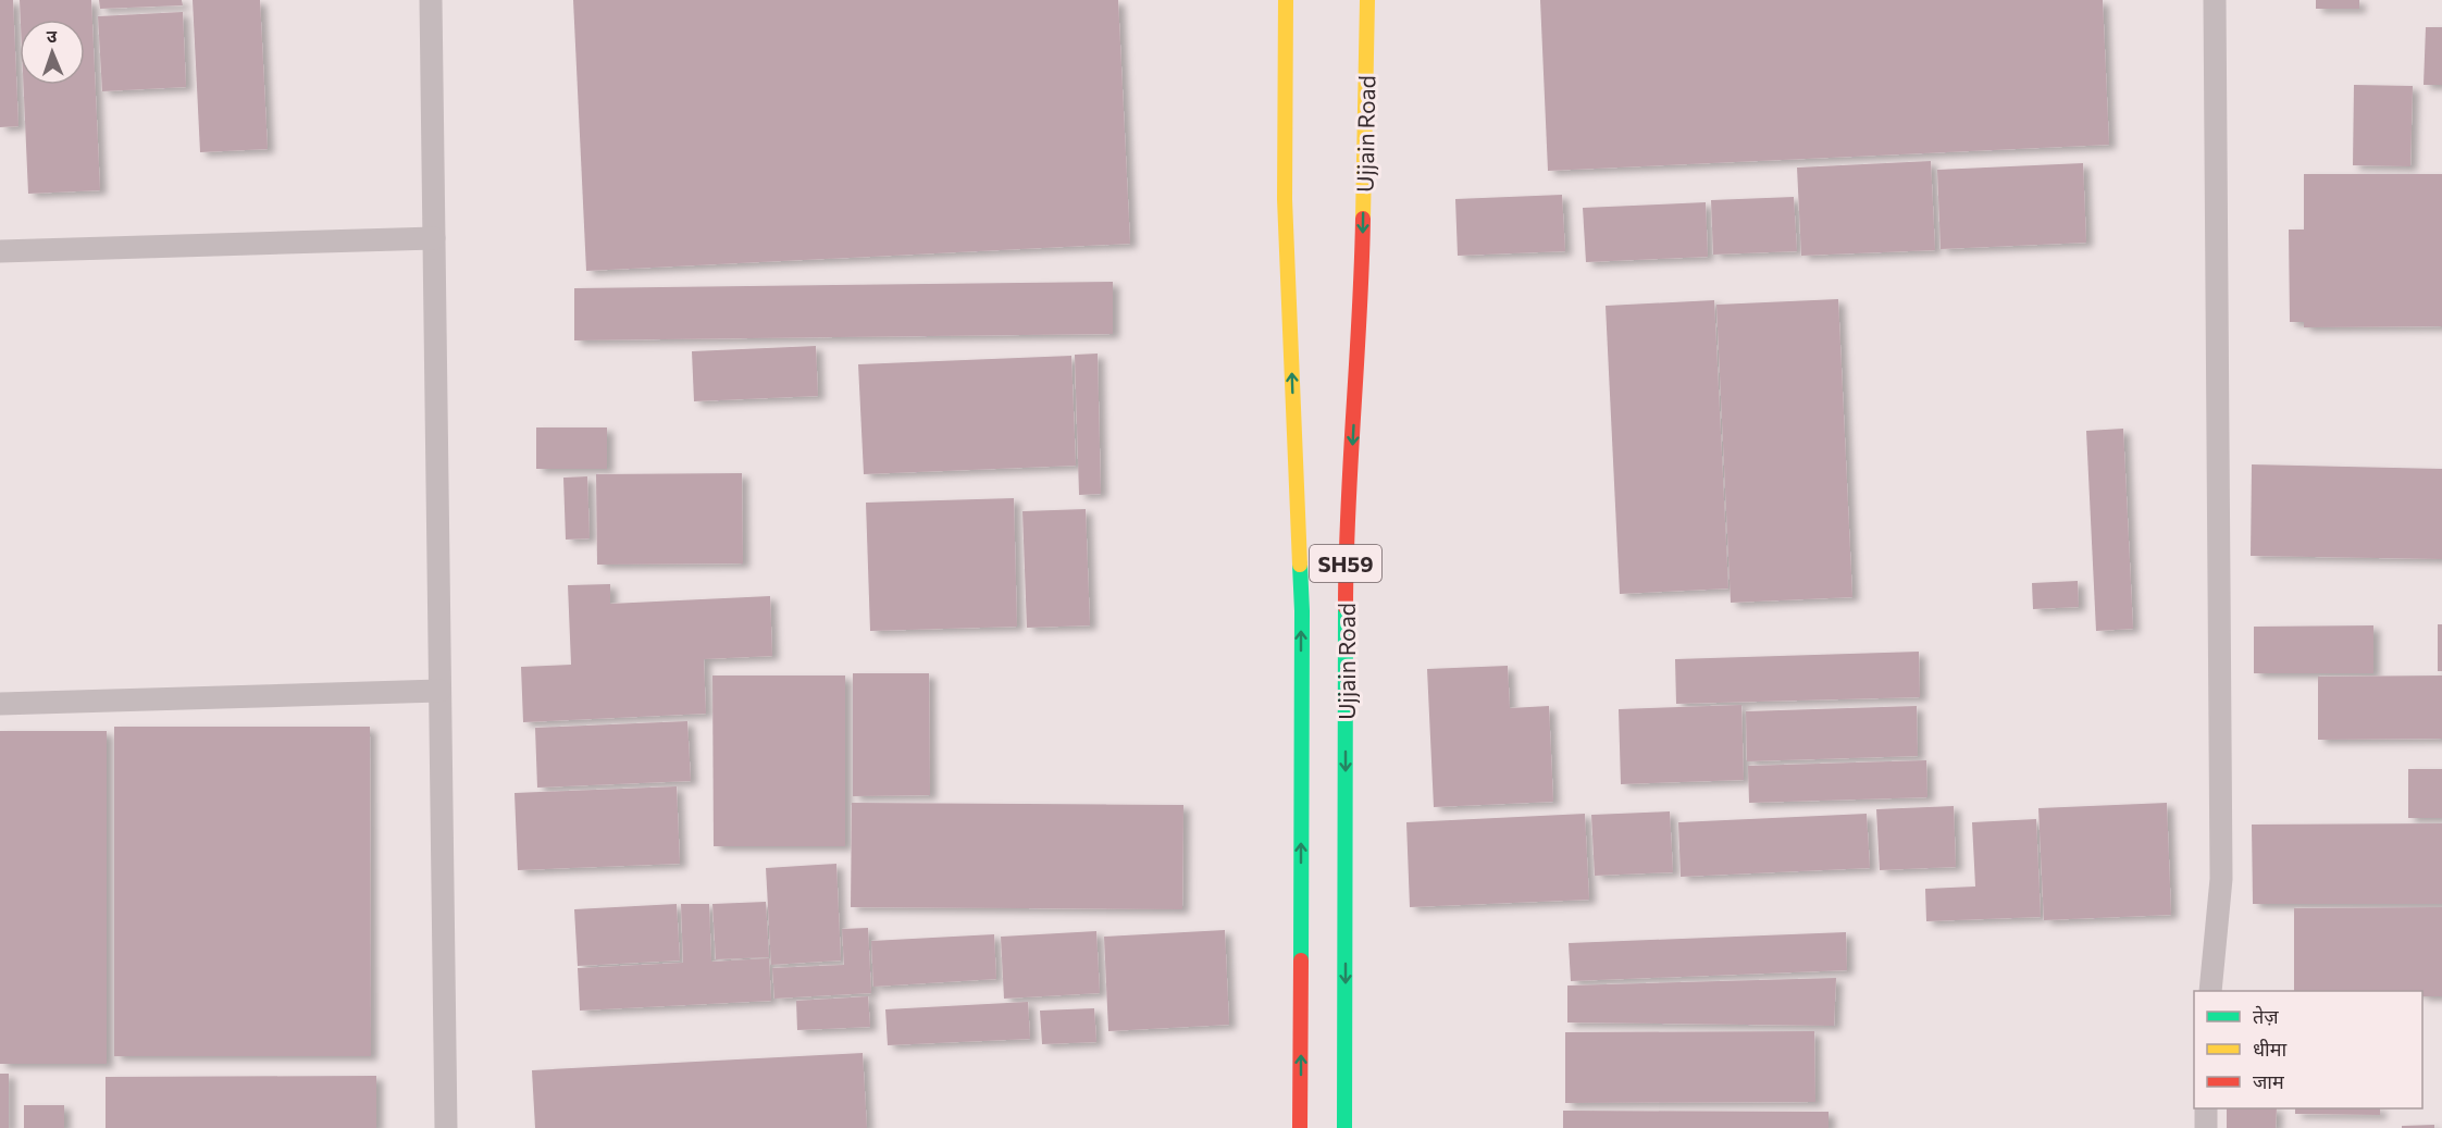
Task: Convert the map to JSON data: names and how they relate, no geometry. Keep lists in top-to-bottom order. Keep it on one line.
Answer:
{"streets":{"main road":["Ujjain Road","SH59"]},"legend":["तेज़","धीमा","जाम"],"north":"top"}
